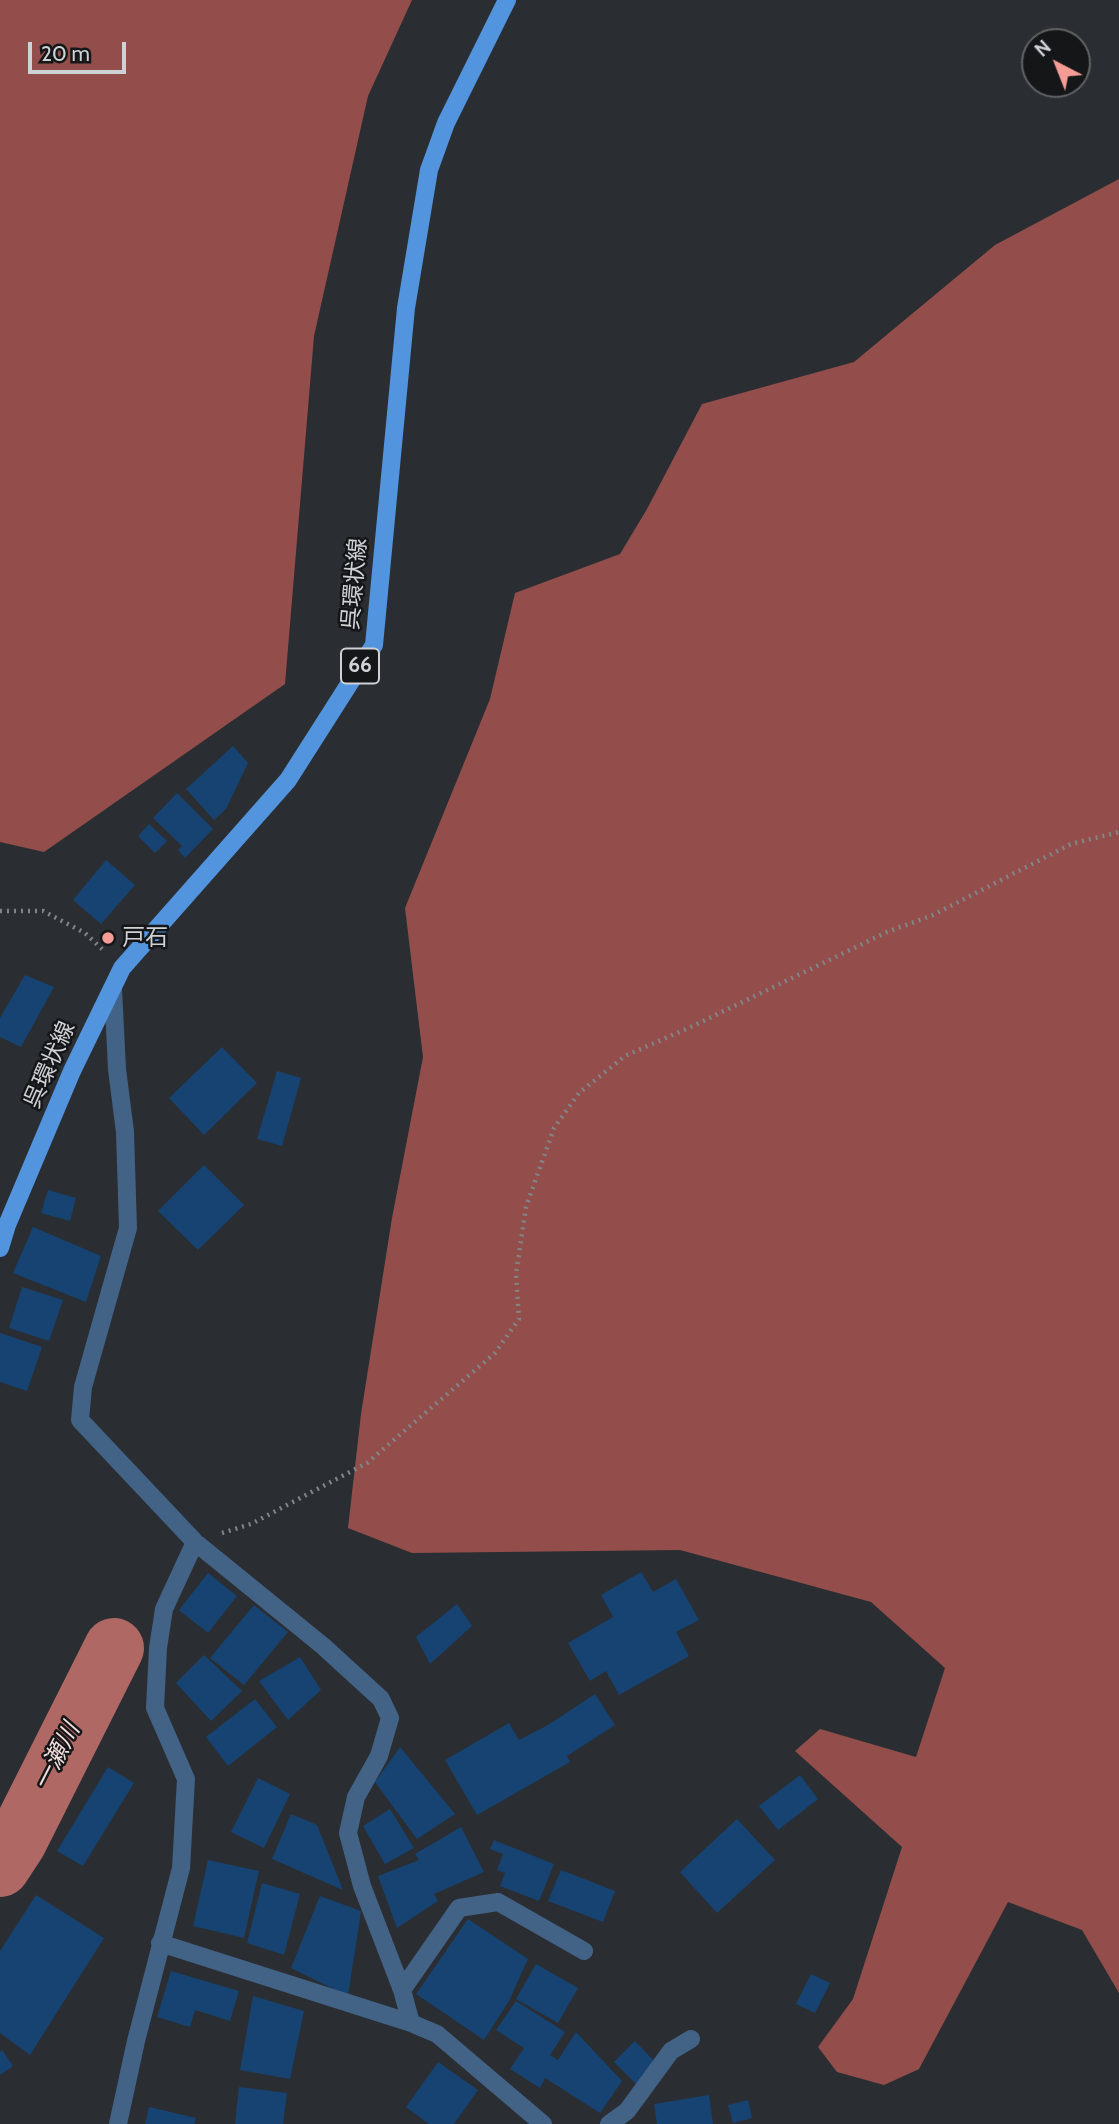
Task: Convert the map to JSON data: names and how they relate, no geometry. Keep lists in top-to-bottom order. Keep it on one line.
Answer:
{"streets":{"main road":["呉環状線","66"]},"water":["一瀬川"],"places":["戸石"],"scale_bar":"20 m","north":"top left"}
